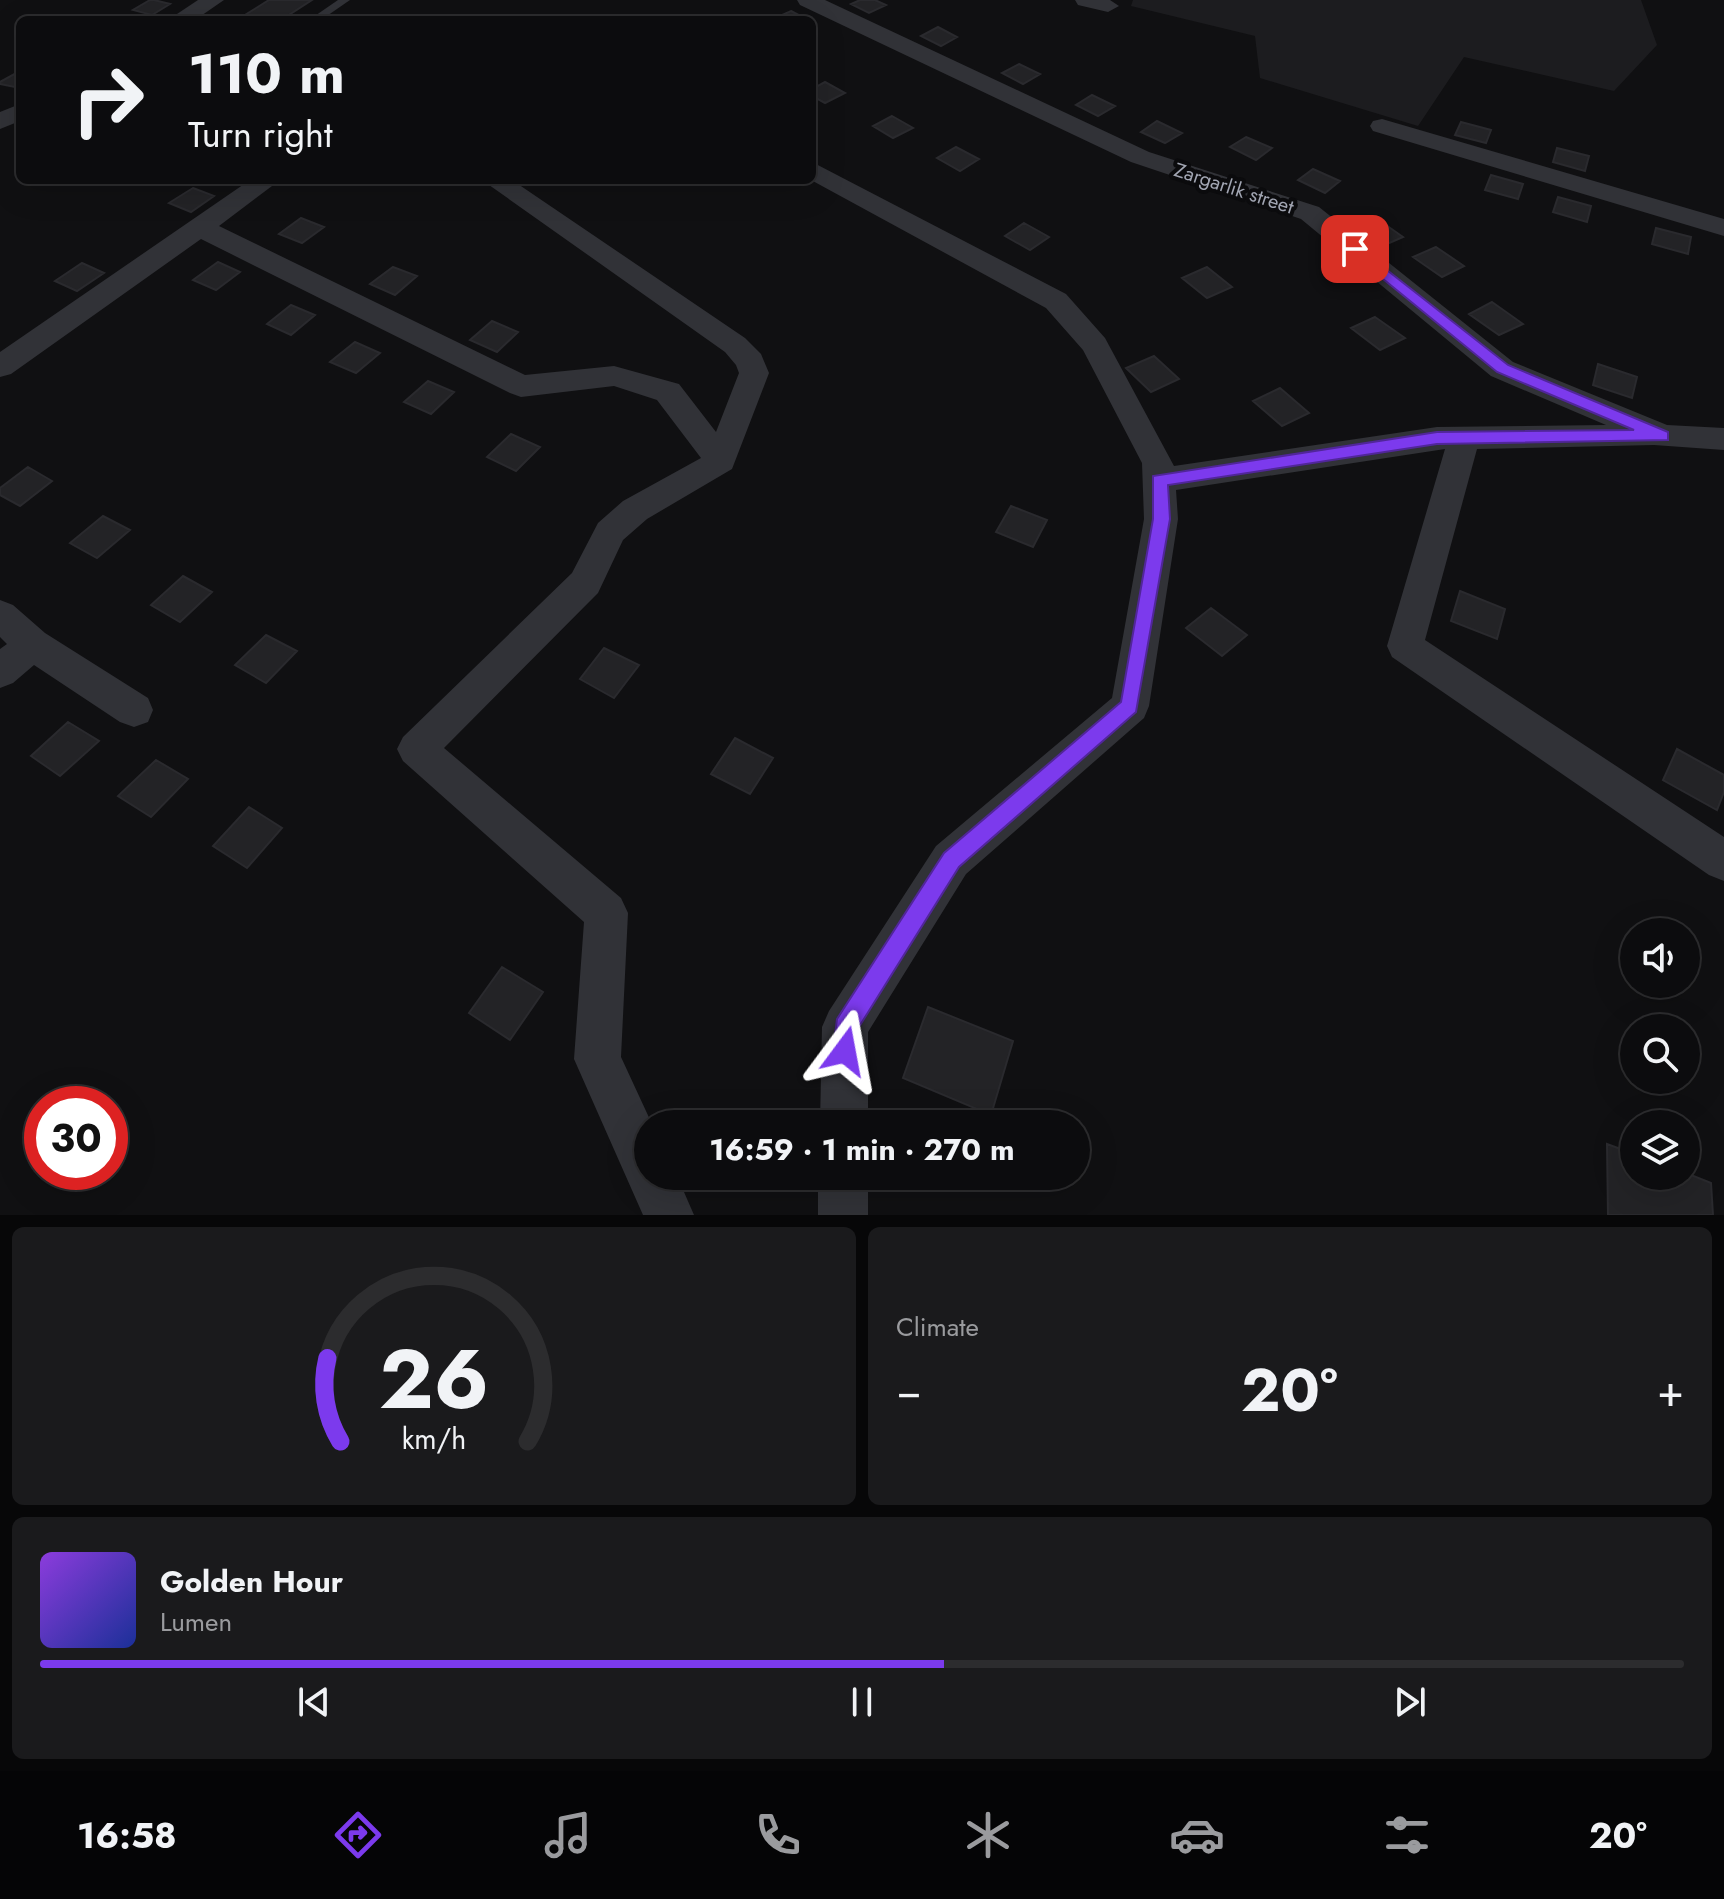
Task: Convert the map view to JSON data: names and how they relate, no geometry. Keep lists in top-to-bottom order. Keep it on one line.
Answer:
{"streets":{"street":["Zargarlik street"]},"page":{"turn":["110 m","Turn right"],"limit":"30","trip":"16:59 · 1 min · 270 m","tile":"Climate","heat":["−","20°","+"],"song":["Golden Hour","Lumen"],"tabs":["16:58","20°"],"gauge":["26","km/h"]}}
